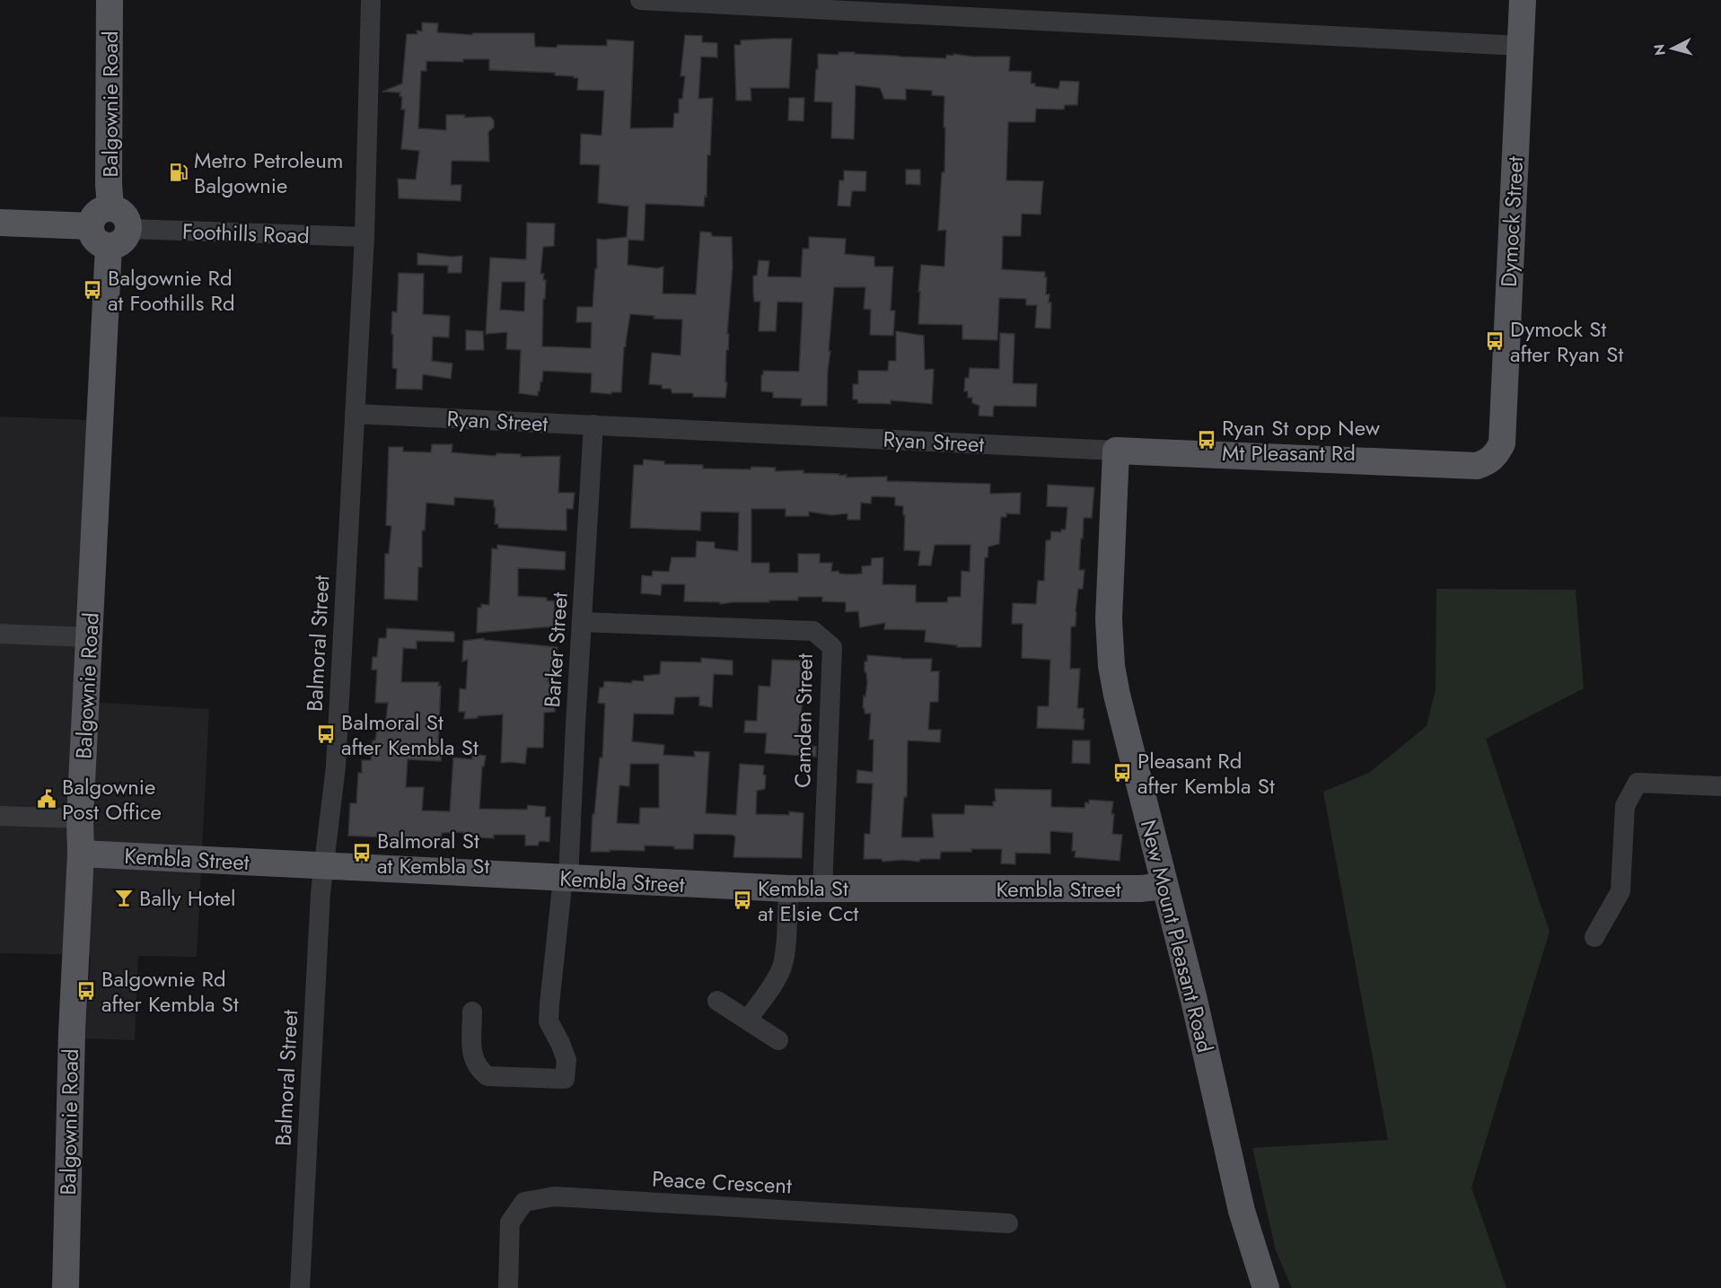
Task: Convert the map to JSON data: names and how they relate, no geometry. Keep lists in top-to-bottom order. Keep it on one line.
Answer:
{"streets":{"main road":["Balgownie Road","Dymock Street","Ryan Street","Kembla Street","New Mount Pleasant Road"],"street":["Foothills Road","Balmoral Street","Barker Street","Camden Street","Peace Crescent"]},"crossings":[["Balgownie Road","Foothills Road"],["Balgownie Road","Kembla Street"],["Dymock Street","Ryan Street"],["Foothills Road","Balmoral Street"],["Ryan Street","Balmoral Street"],["Ryan Street","Barker Street"],["Ryan Street","New Mount Pleasant Road"],["Balmoral Street","Kembla Street"],["Barker Street","Camden Street"],["Barker Street","Kembla Street"],["Camden Street","Kembla Street"],["Kembla Street","New Mount Pleasant Road"]],"places":{"fuel station":["Metro Petroleum Balgownie"],"bus stop":["Balgownie Rd at Foothills Rd","Dymock St after Ryan St","Ryan St opp New Mt Pleasant Rd","Balmoral St after Kembla St","Pleasant Rd after Kembla St","Balmoral St at Kembla St","Kembla St at Elsie Cct","Balgownie Rd after Kembla St"],"public building":["Balgownie Post Office"],"bar":["Bally Hotel"]},"north":"left"}
